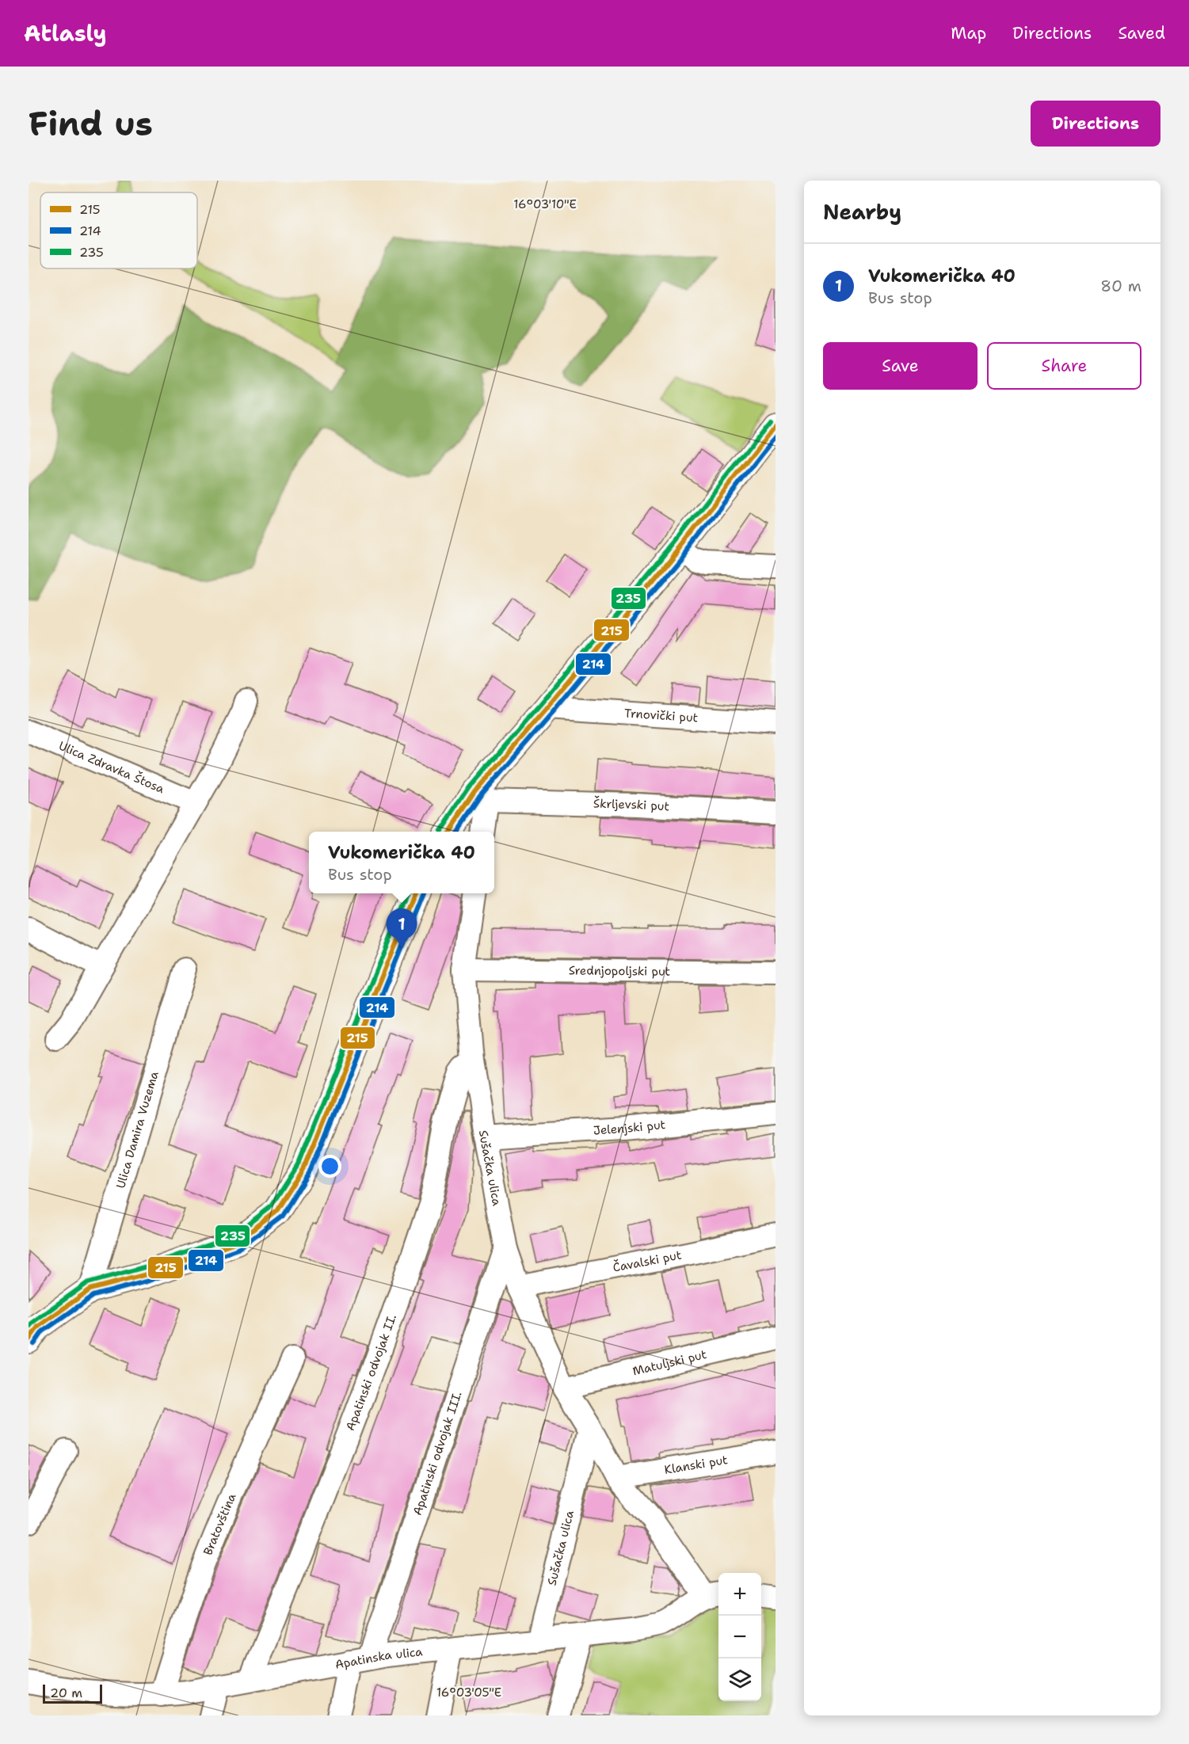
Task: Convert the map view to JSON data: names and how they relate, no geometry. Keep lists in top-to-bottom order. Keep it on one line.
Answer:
{"streets":{"street":["Trnovički put","Ulica Zdravka Štosa","Škrljevski put","Srednjopoljski put","Jelenjski put","Ulica Damira Vuzema","Sušačka ulica","Čavalski put","Matuljski put","Apatinski odvojak II.","Apatinski odvojak III.","Klanski put","Bratovština","Apatinska ulica"]},"crossings":[["Srednjopoljski put","Sušačka ulica"],["Jelenjski put","Sušačka ulica"],["Sušačka ulica","Čavalski put"],["Sušačka ulica","Matuljski put"],["Sušačka ulica","Apatinski odvojak II."],["Sušačka ulica","Apatinski odvojak III."],["Sušačka ulica","Klanski put"],["Sušačka ulica","Apatinska ulica"],["Apatinski odvojak II.","Apatinska ulica"],["Apatinski odvojak III.","Apatinska ulica"],["Bratovština","Apatinska ulica"]],"lines":["transit line 235","transit line 215","transit line 214"],"legend":["215","214","235"],"scale_bar":"20 m","page":{"header":"Atlasly","nav":["Map","Directions","Saved"],"buttons":["Directions",["Save","Share"]],"title":"Find us","heading":"Nearby","list":[{"mark":"1","name":"Vukomerička 40","note":"Bus stop","value":"80 m"}],"popup":["Vukomerička 40","Bus stop"],"pins":"1","map_buttons":["+","−"],"scale":"20 m"},"coordinates":["16°03'10\"E","16°03'05\"E"]}
